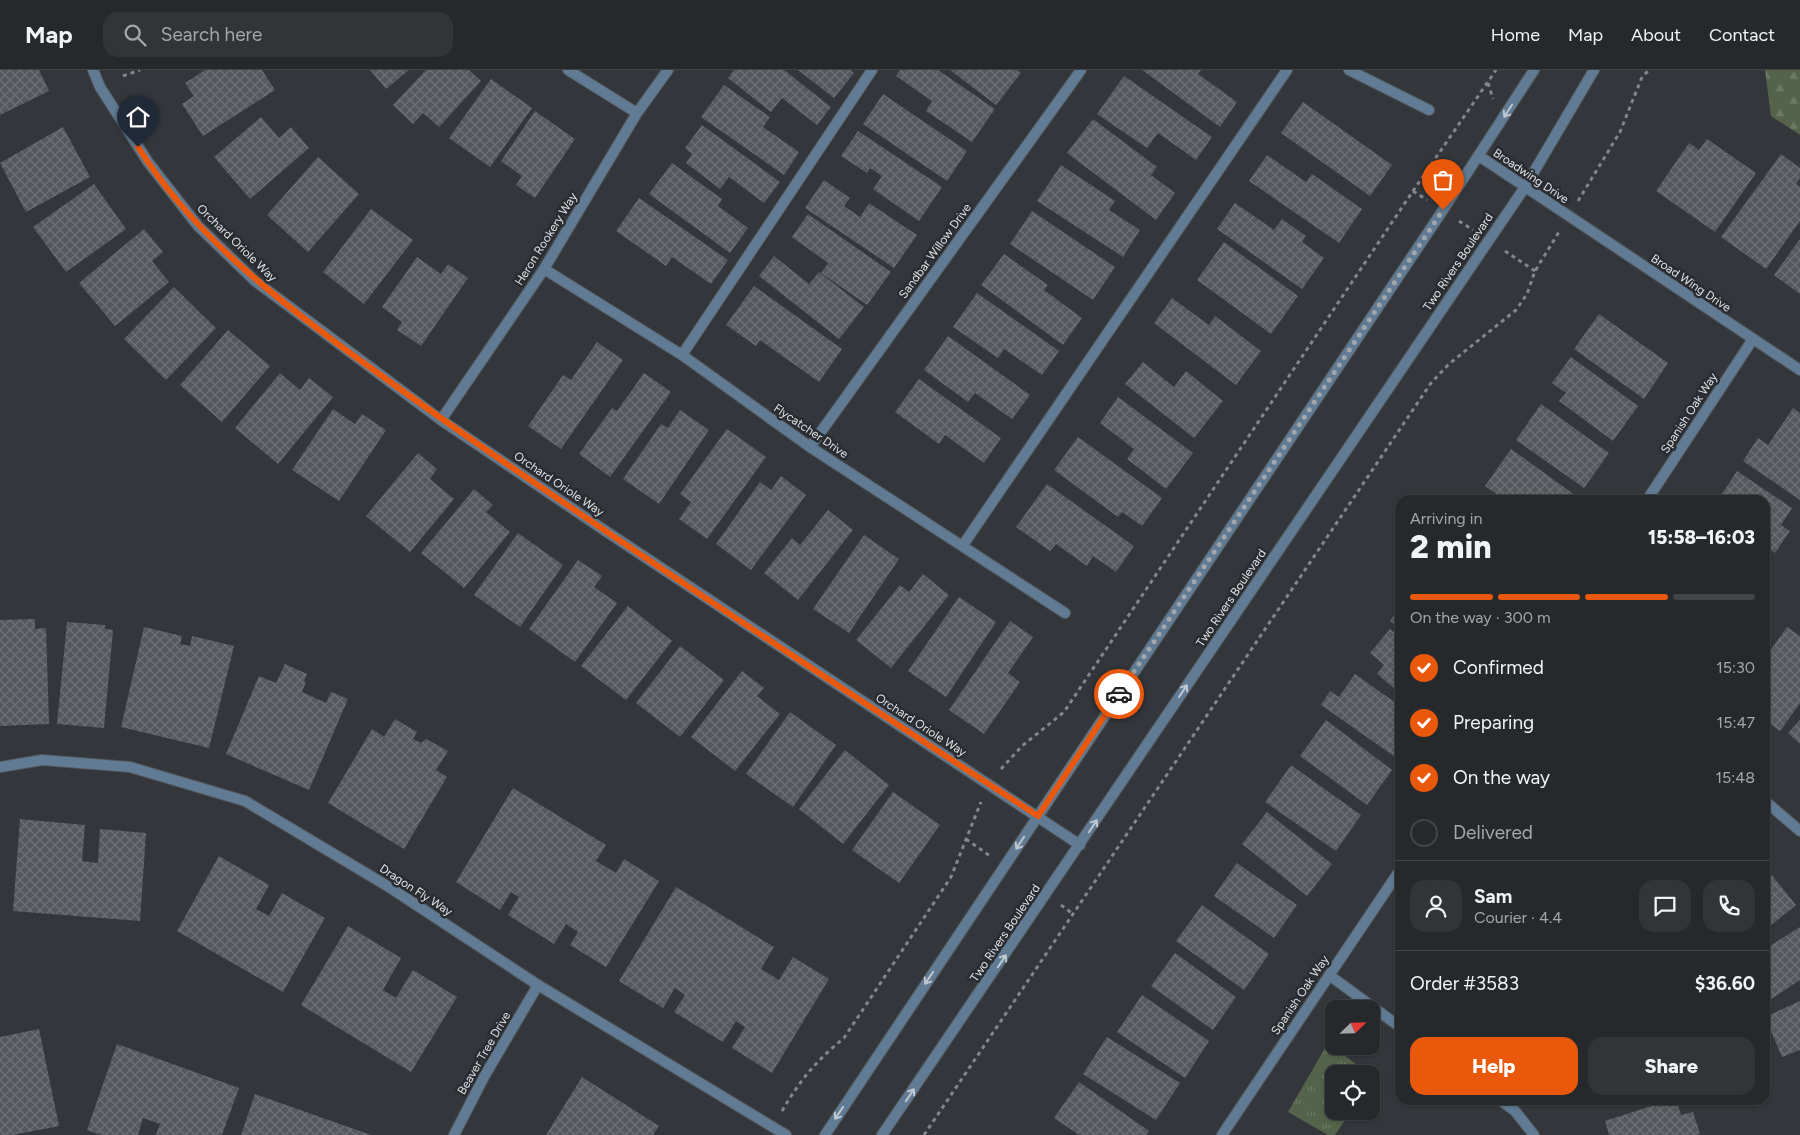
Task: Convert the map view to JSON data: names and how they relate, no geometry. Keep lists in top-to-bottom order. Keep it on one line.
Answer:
{"streets":{"street":["Broadwing Drive","Heron Rookery Way","Orchard Oriole Way","Sandbar Willow Drive","Two Rivers Boulevard","Broad Wing Drive","Spanish Oak Way","Flycatcher Drive","Dragon Fly Way","Beaver Tree Drive"]},"crossings":[["Broadwing Drive","Two Rivers Boulevard"],["Broadwing Drive","Broad Wing Drive"],["Heron Rookery Way","Orchard Oriole Way"],["Heron Rookery Way","Flycatcher Drive"],["Orchard Oriole Way","Two Rivers Boulevard"],["Sandbar Willow Drive","Flycatcher Drive"],["Broad Wing Drive","Spanish Oak Way"],["Dragon Fly Way","Beaver Tree Drive"]],"north":"top right","page":{"header":"Map","search":"Search here","nav":["Home","Map","About","Contact"],"heading":["2 min","Arriving in","15:58–16:03"],"panel":["Sam","Courier · 4.4","Order #3583","$36.60"],"bar":"On the way · 300 m","list":[["Confirmed","15:30"],["Preparing","15:47"],["On the way","15:48"],"Delivered"],"buttons":["Help","Share"]}}
